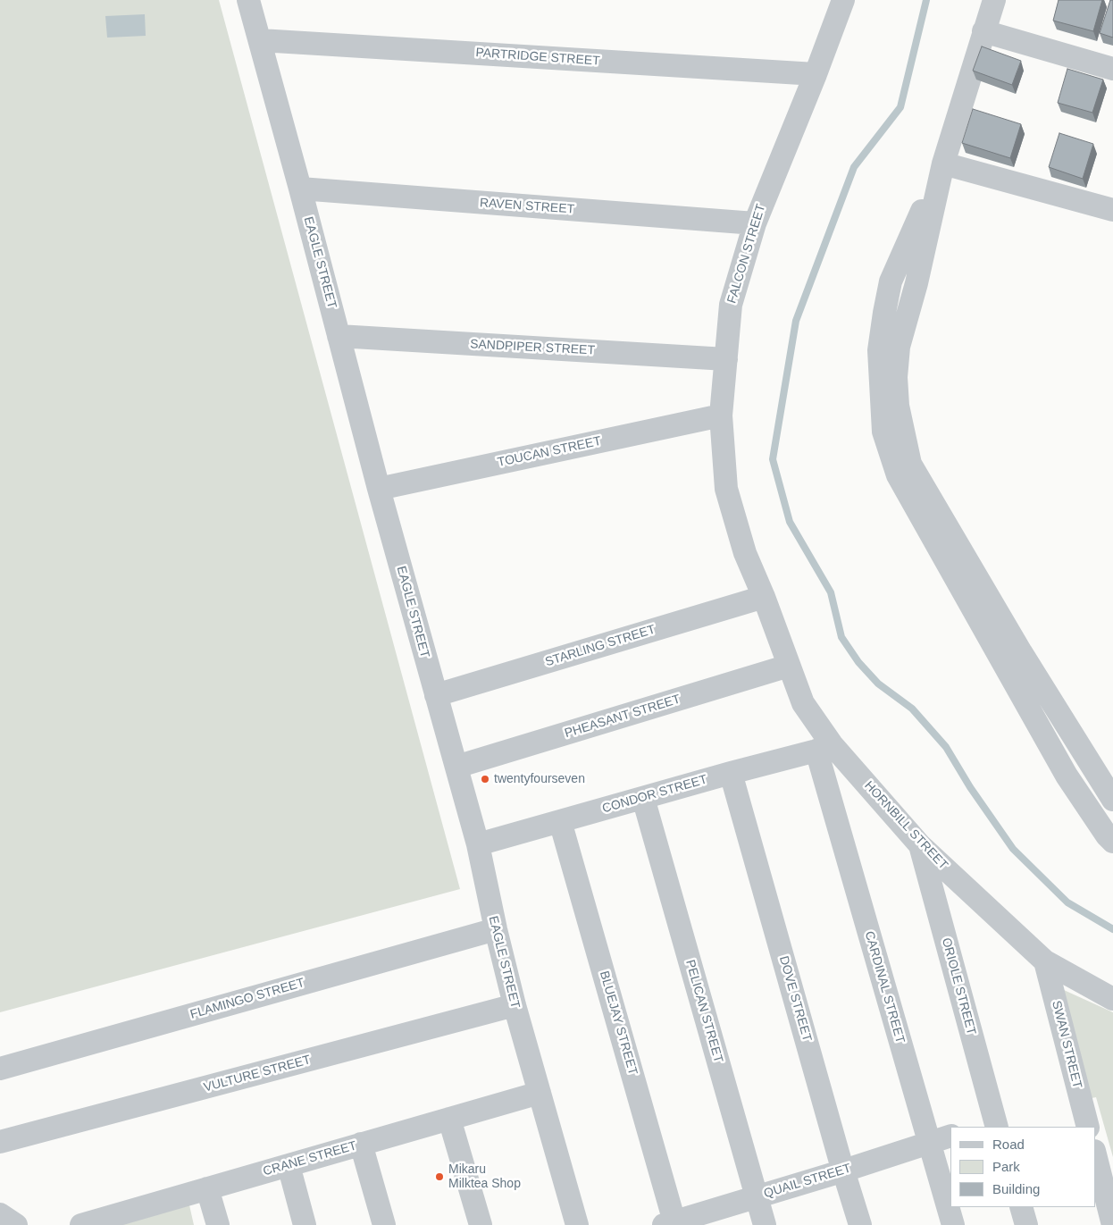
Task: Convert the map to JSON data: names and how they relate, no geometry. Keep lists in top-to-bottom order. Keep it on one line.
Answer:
{"streets":{"street":["PARTRIDGE STREET","RAVEN STREET","FALCON STREET","EAGLE STREET","SANDPIPER STREET","TOUCAN STREET","STARLING STREET","PHEASANT STREET","CONDOR STREET","HORNBILL STREET","ORIOLE STREET","CARDINAL STREET","FLAMINGO STREET","DOVE STREET","PELICAN STREET","BLUEJAY STREET","SWAN STREET","VULTURE STREET","CRANE STREET","QUAIL STREET"]},"crossings":[["PARTRIDGE STREET","FALCON STREET"],["PARTRIDGE STREET","EAGLE STREET"],["RAVEN STREET","FALCON STREET"],["RAVEN STREET","EAGLE STREET"],["FALCON STREET","SANDPIPER STREET"],["FALCON STREET","TOUCAN STREET"],["FALCON STREET","STARLING STREET"],["FALCON STREET","HORNBILL STREET"],["EAGLE STREET","SANDPIPER STREET"],["EAGLE STREET","TOUCAN STREET"],["EAGLE STREET","STARLING STREET"],["EAGLE STREET","PHEASANT STREET"],["EAGLE STREET","CONDOR STREET"],["EAGLE STREET","FLAMINGO STREET"],["EAGLE STREET","VULTURE STREET"],["EAGLE STREET","CRANE STREET"],["STARLING STREET","HORNBILL STREET"],["PHEASANT STREET","HORNBILL STREET"],["CONDOR STREET","HORNBILL STREET"],["CONDOR STREET","CARDINAL STREET"],["CONDOR STREET","DOVE STREET"],["CONDOR STREET","PELICAN STREET"],["CONDOR STREET","BLUEJAY STREET"],["HORNBILL STREET","ORIOLE STREET"],["HORNBILL STREET","CARDINAL STREET"],["HORNBILL STREET","SWAN STREET"],["CARDINAL STREET","QUAIL STREET"],["DOVE STREET","QUAIL STREET"],["PELICAN STREET","QUAIL STREET"],["BLUEJAY STREET","QUAIL STREET"]],"places":["twentyfourseven","Mikaru Milktea Shop"],"legend":["Road","Park","Building"]}
